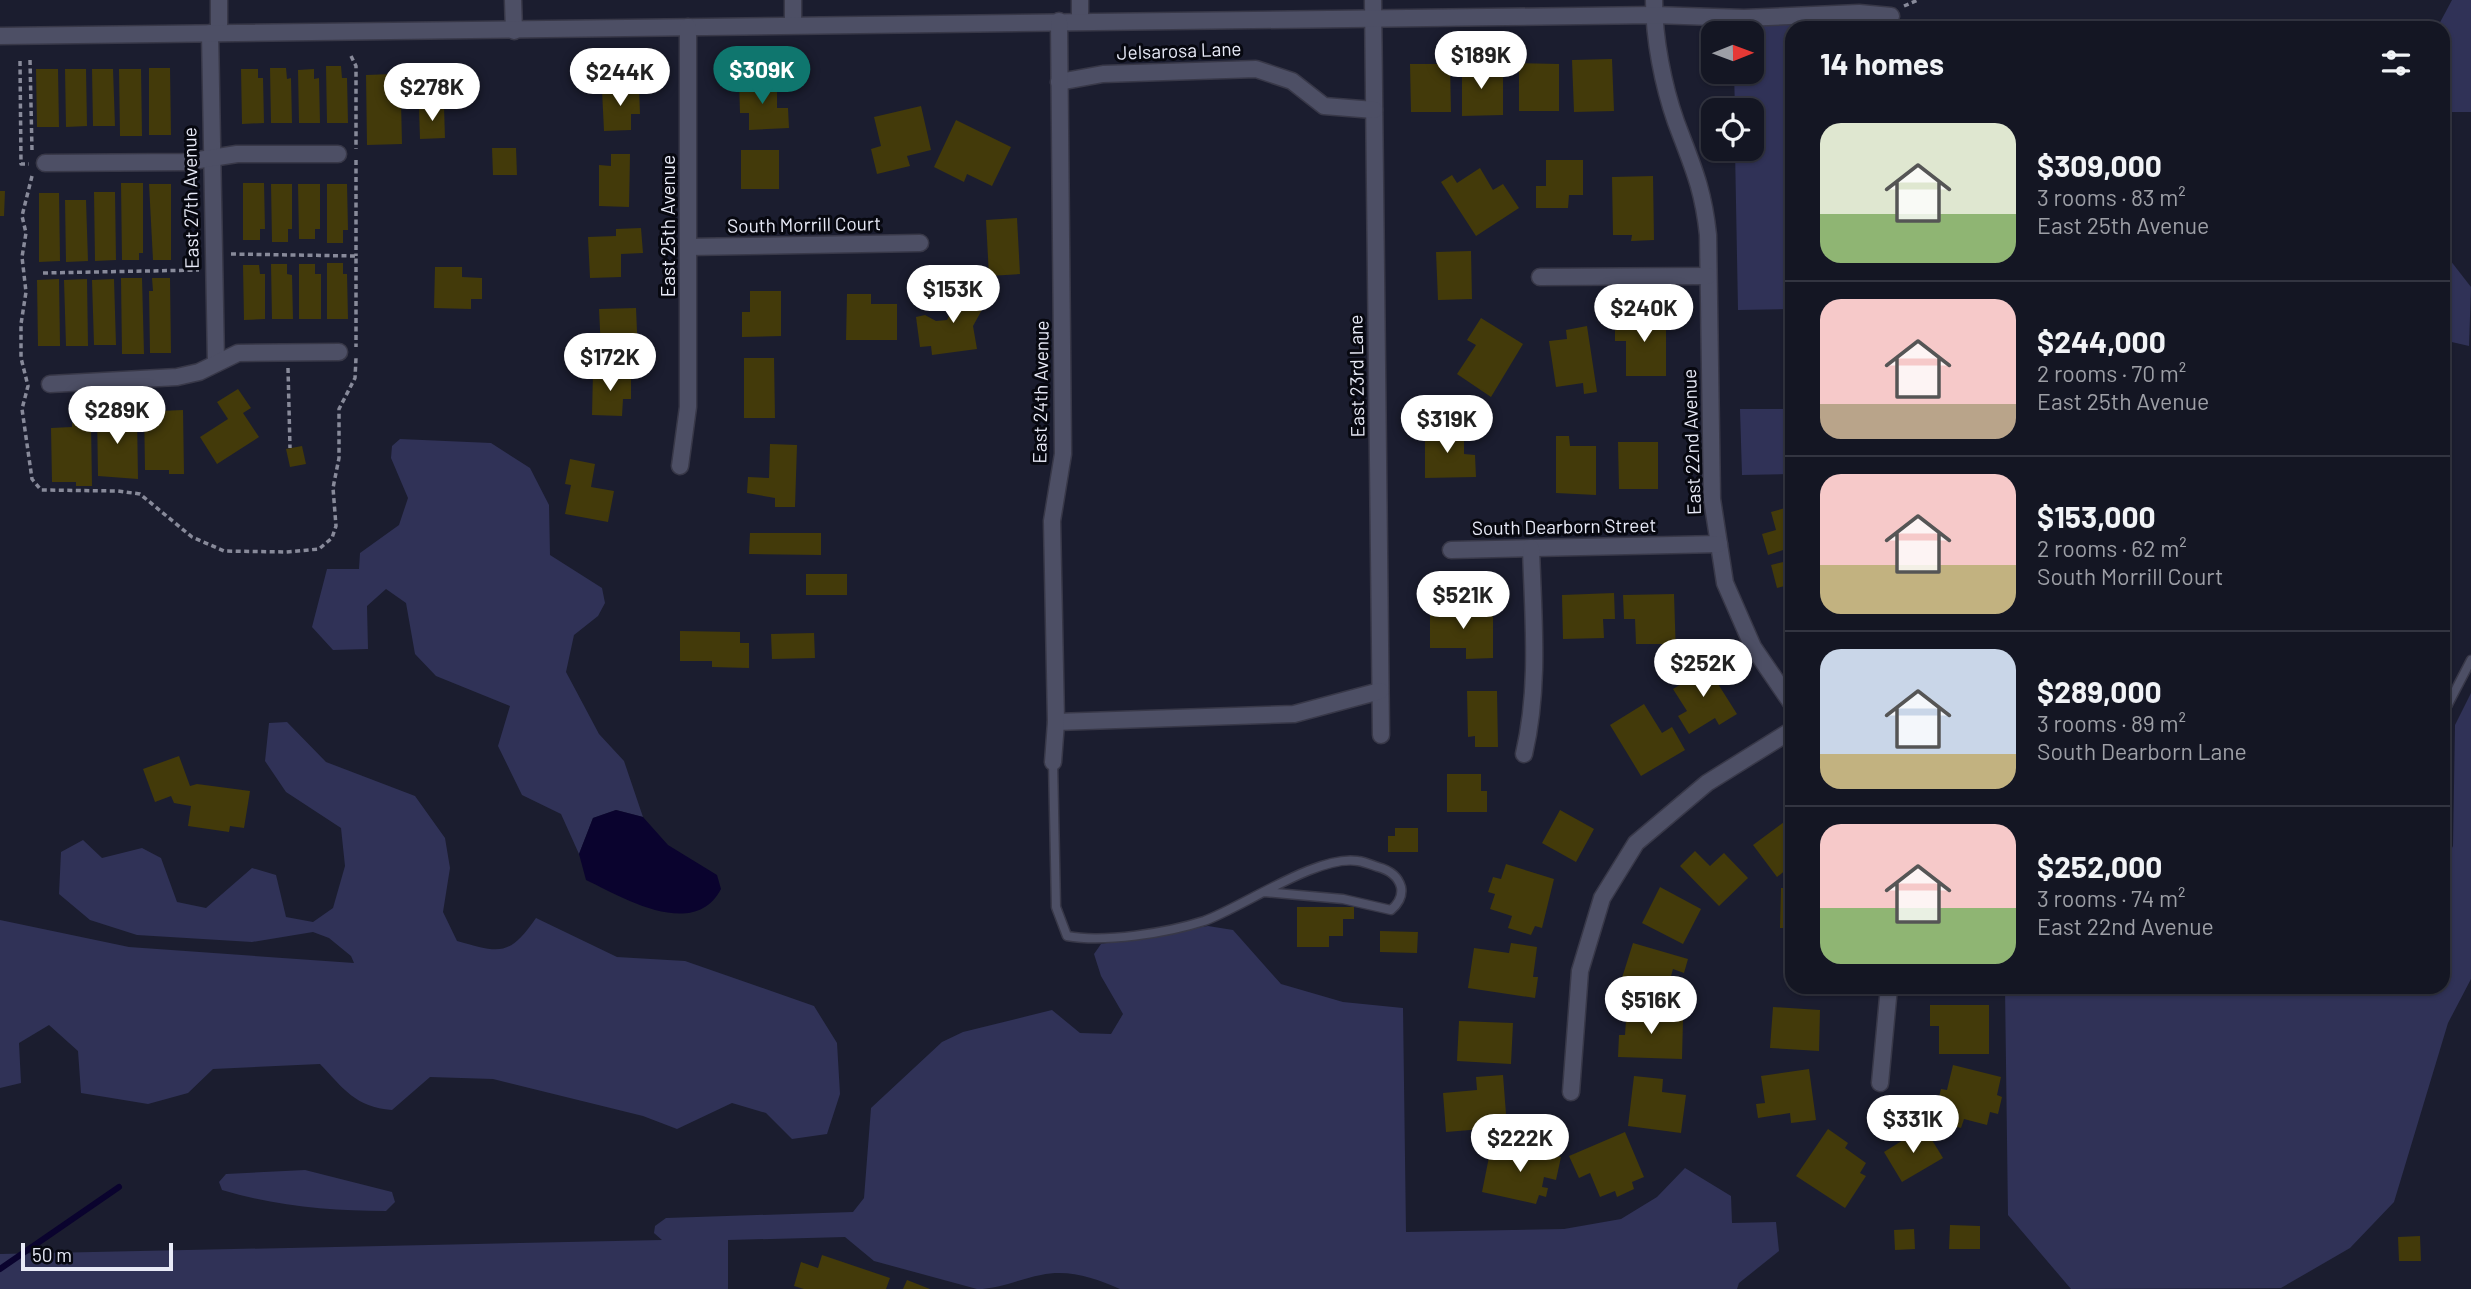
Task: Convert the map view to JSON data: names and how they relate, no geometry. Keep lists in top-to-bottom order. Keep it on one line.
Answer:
{"streets":{"street":["Jelsarosa Lane","East 27th Avenue","South Morrill Court","East 25th Avenue","East 23rd Lane","East 24th Avenue","East 22nd Avenue","South Dearborn Street"]},"crossings":[["Jelsarosa Lane","East 23rd Lane"],["Jelsarosa Lane","East 24th Avenue"],["South Morrill Court","East 25th Avenue"],["East 22nd Avenue","South Dearborn Street"]],"scale_bar":"50 m","north":"right","page":{"heading":"14 homes","price":["$189K","$309K","$244K","$278K","$153K","$240K","$172K","$289K","$319K","$521K","$252K","$516K","$331K","$222K"],"list":[{"name":"$309,000","note":"3 rooms · 83 m² · East 25th Avenue"},{"name":"$244,000","note":"2 rooms · 70 m² · East 25th Avenue"},{"name":"$153,000","note":"2 rooms · 62 m² · South Morrill Court"},{"name":"$289,000","note":"3 rooms · 89 m² · South Dearborn Lane"},{"name":"$252,000","note":"3 rooms · 74 m² · East 22nd Avenue"}],"scale":"50 m"}}
